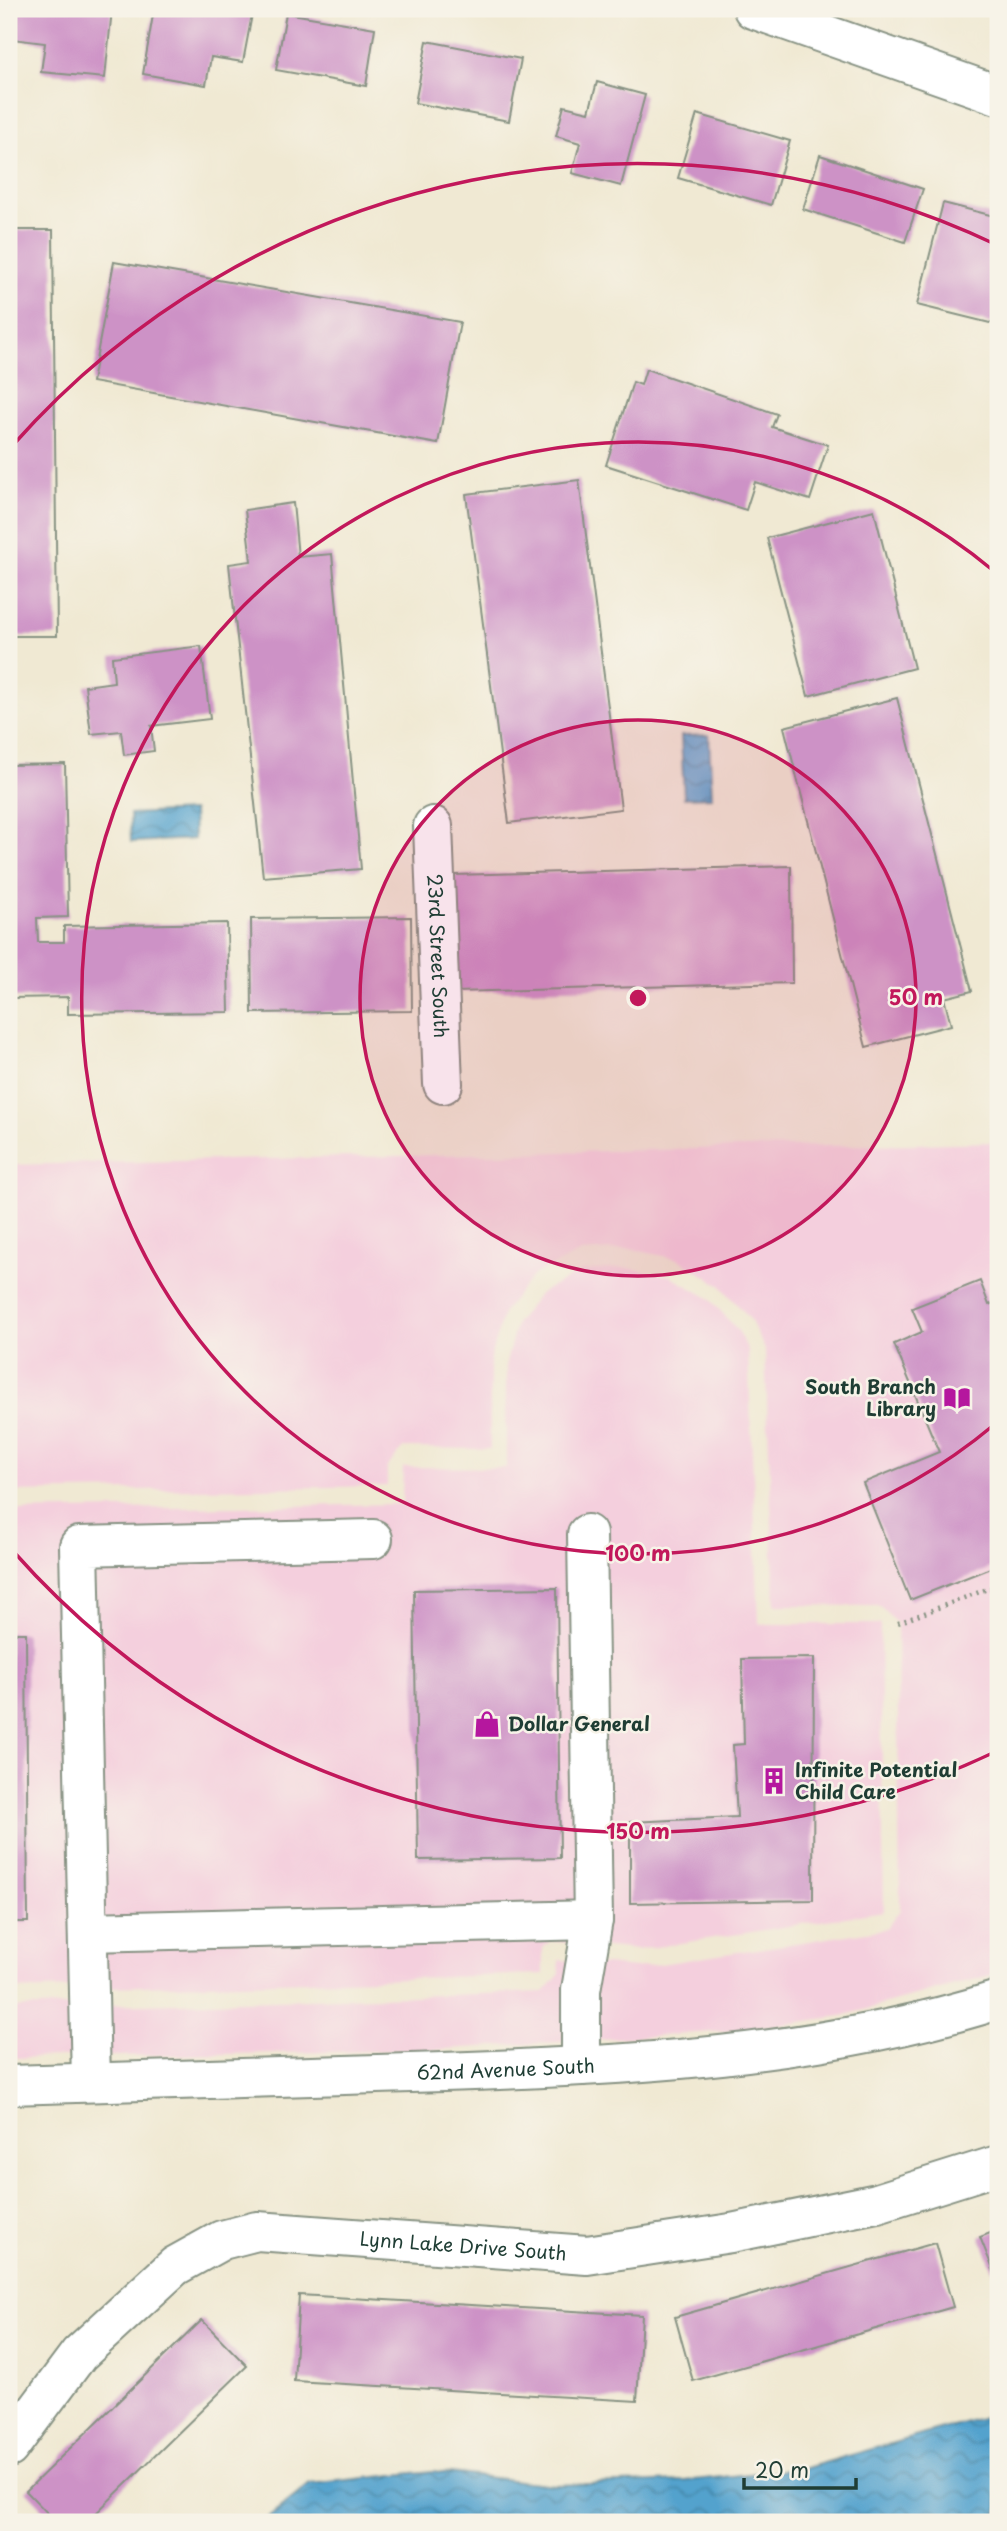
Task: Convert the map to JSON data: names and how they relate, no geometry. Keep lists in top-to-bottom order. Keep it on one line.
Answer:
{"streets":{"street":["23rd Street South","62nd Avenue South","Lynn Lake Drive South"]},"places":{"library":["South Branch Library"],"shop":["Dollar General"],"building":["Infinite Potential Child Care"]},"scale_bar":"20 m","rings":["50 m","100 m","150 m"]}
